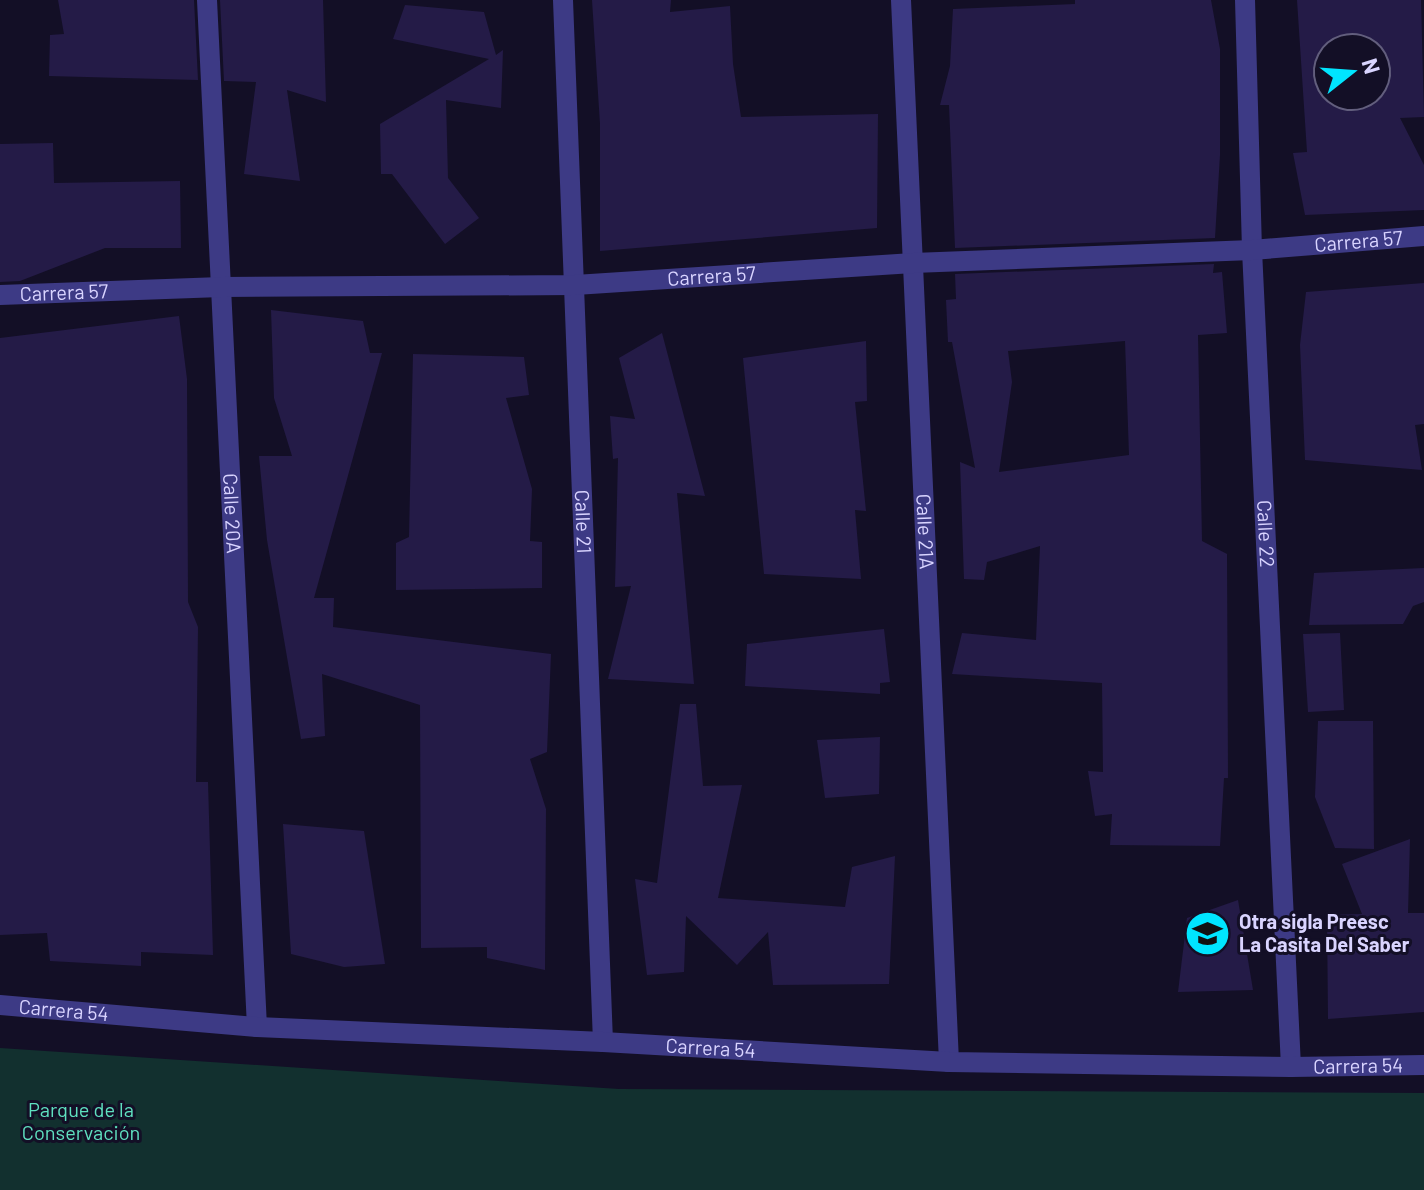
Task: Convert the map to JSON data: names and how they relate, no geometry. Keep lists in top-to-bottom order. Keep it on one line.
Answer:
{"streets":{"street":["Carrera 57","Calle 20A","Calle 21","Calle 21A","Calle 22","Carrera 54"]},"crossings":[["Carrera 57","Calle 20A"],["Carrera 57","Calle 21"],["Carrera 57","Calle 21A"],["Carrera 57","Calle 22"],["Calle 20A","Carrera 54"],["Calle 21","Carrera 54"],["Calle 21A","Carrera 54"],["Calle 22","Carrera 54"]],"parks":["Parque de la Conservación"],"places":{"school or university":["Otra sigla Preesc La Casita Del Saber"]},"north":"right"}
